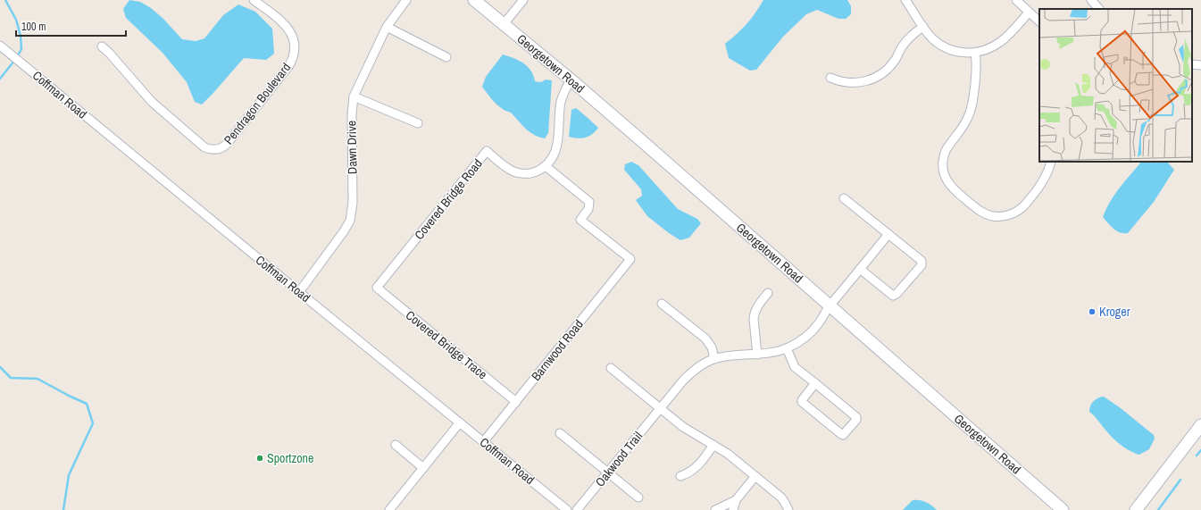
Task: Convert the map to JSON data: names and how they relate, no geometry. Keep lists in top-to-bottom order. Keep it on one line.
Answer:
{"streets":{"main road":["Georgetown Road"],"street":["Coffman Road","Pendragon Boulevard","Dawn Drive","Covered Bridge Road","Covered Bridge Trace","Barnwood Road","Oakwood Trail"]},"crossings":[["Georgetown Road","Oakwood Trail"],["Coffman Road","Dawn Drive"],["Coffman Road","Barnwood Road"],["Covered Bridge Road","Covered Bridge Trace"],["Covered Bridge Road","Barnwood Road"],["Covered Bridge Trace","Barnwood Road"]],"places":["Kroger","Sportzone"],"scale_bar":"100 m"}
